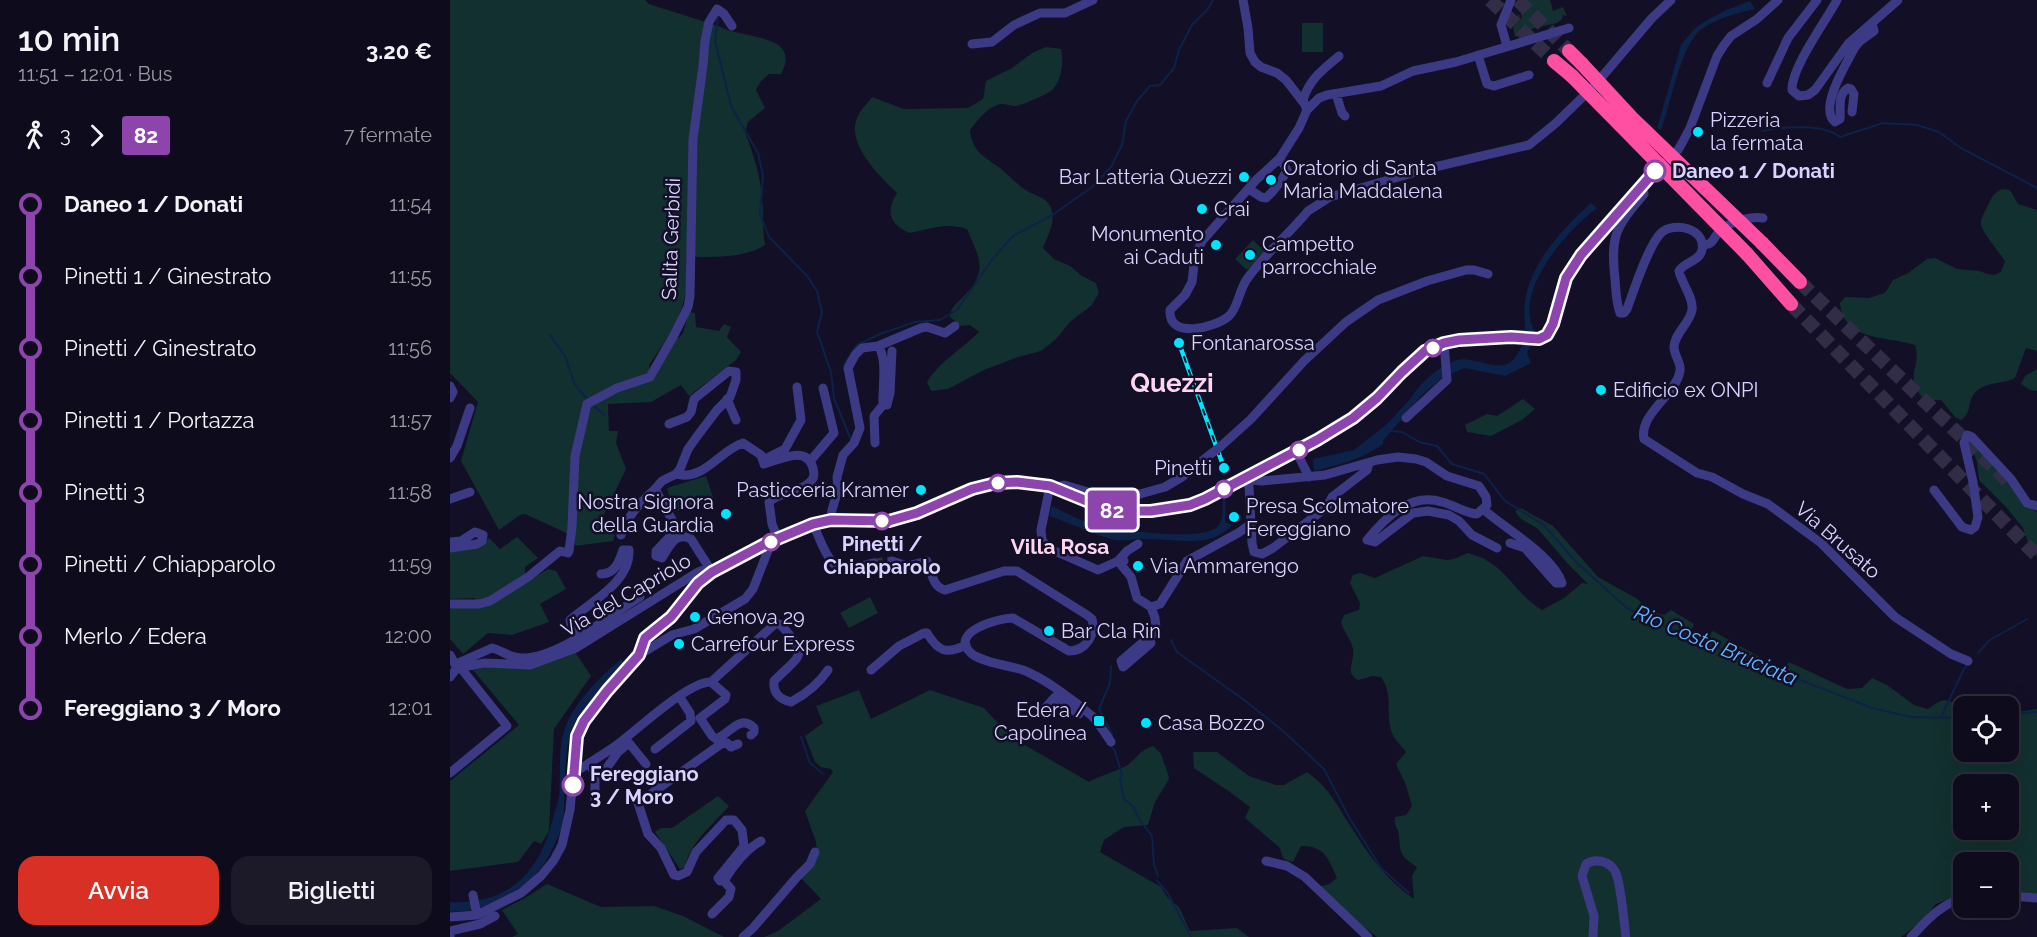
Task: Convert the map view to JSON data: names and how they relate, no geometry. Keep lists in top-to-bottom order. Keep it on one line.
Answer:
{"streets":{"street":["Salita Gerbidi","Via Brusato","Via del Capriolo"]},"districts":["Quezzi","Villa Rosa"],"water":["Rio Costa Bruciata"],"places":{"other":["Pizzeria la fermata","Daneo 1 / Donati","Bar Latteria Quezzi","Oratorio di Santa Maria Maddalena","Crai","Monumento ai Caduti","Campetto parrocchiale","Fontanarossa","Edificio ex ONPI","Pinetti","Pasticceria Kramer","Nostra Signora della Guardia","Presa Scolmatore Fereggiano","Pinetti / Chiapparolo","Via Ammarengo","Genova 29","Bar Cla Rin","Carrefour Express","Casa Bozzo","Fereggiano 3 / Moro"],"transit":["Edera / Capolinea"]},"lines":["bus line 82"],"page":{"heading":["10 min","11:51 – 12:01 · Bus","3.20 €"],"on_map":"82","legs":["3","82","7 fermate"],"list":[{"name":"Daneo 1 / Donati","value":"11:54"},{"name":"Pinetti 1 / Ginestrato","value":"11:55"},{"name":"Pinetti / Ginestrato","value":"11:56"},{"name":"Pinetti 1 / Portazza","value":"11:57"},{"name":"Pinetti 3","value":"11:58"},{"name":"Pinetti / Chiapparolo","value":"11:59"},{"name":"Merlo / Edera","value":"12:00"},{"name":"Fereggiano 3 / Moro","value":"12:01"}],"map_buttons":["+","−"],"buttons":["Avvia","Biglietti"]}}
